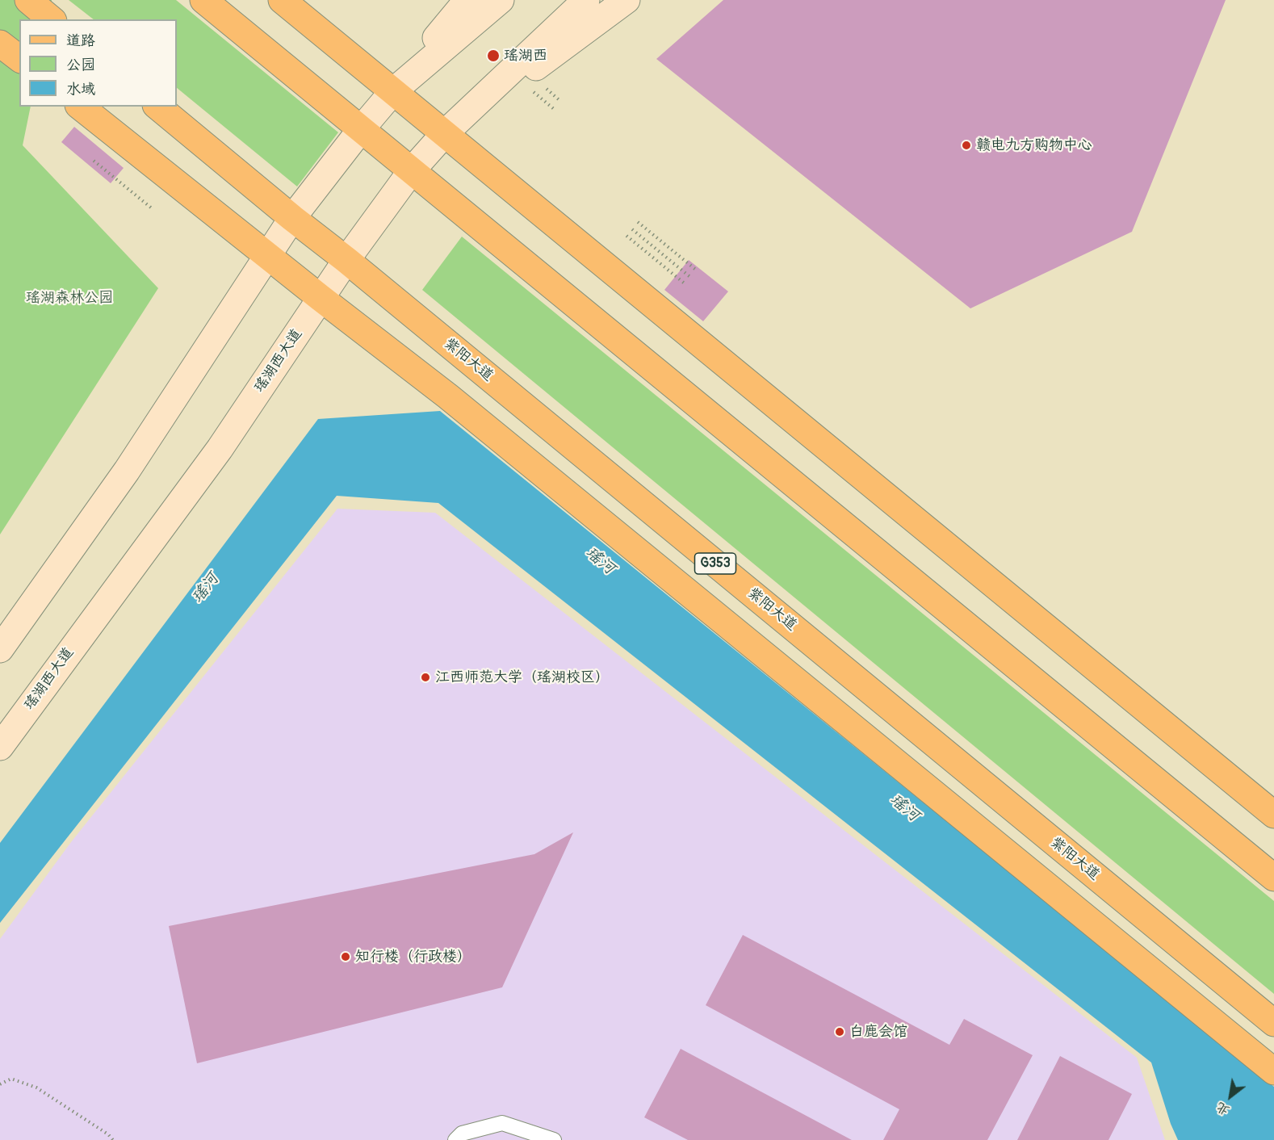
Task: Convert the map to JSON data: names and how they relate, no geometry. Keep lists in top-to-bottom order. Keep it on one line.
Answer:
{"streets":{"main road":["紫阳大道","瑶湖西大道","G353"]},"crossings":[["紫阳大道","瑶湖西大道"]],"water":["瑶河"],"parks":["瑶湖森林公园"],"places":["瑶湖西","赣电九方购物中心","江西师范大学（瑶湖校区）","知行楼（行政楼）","白鹿会馆"],"legend":["道路","公园","水域"],"north":"bottom left"}
